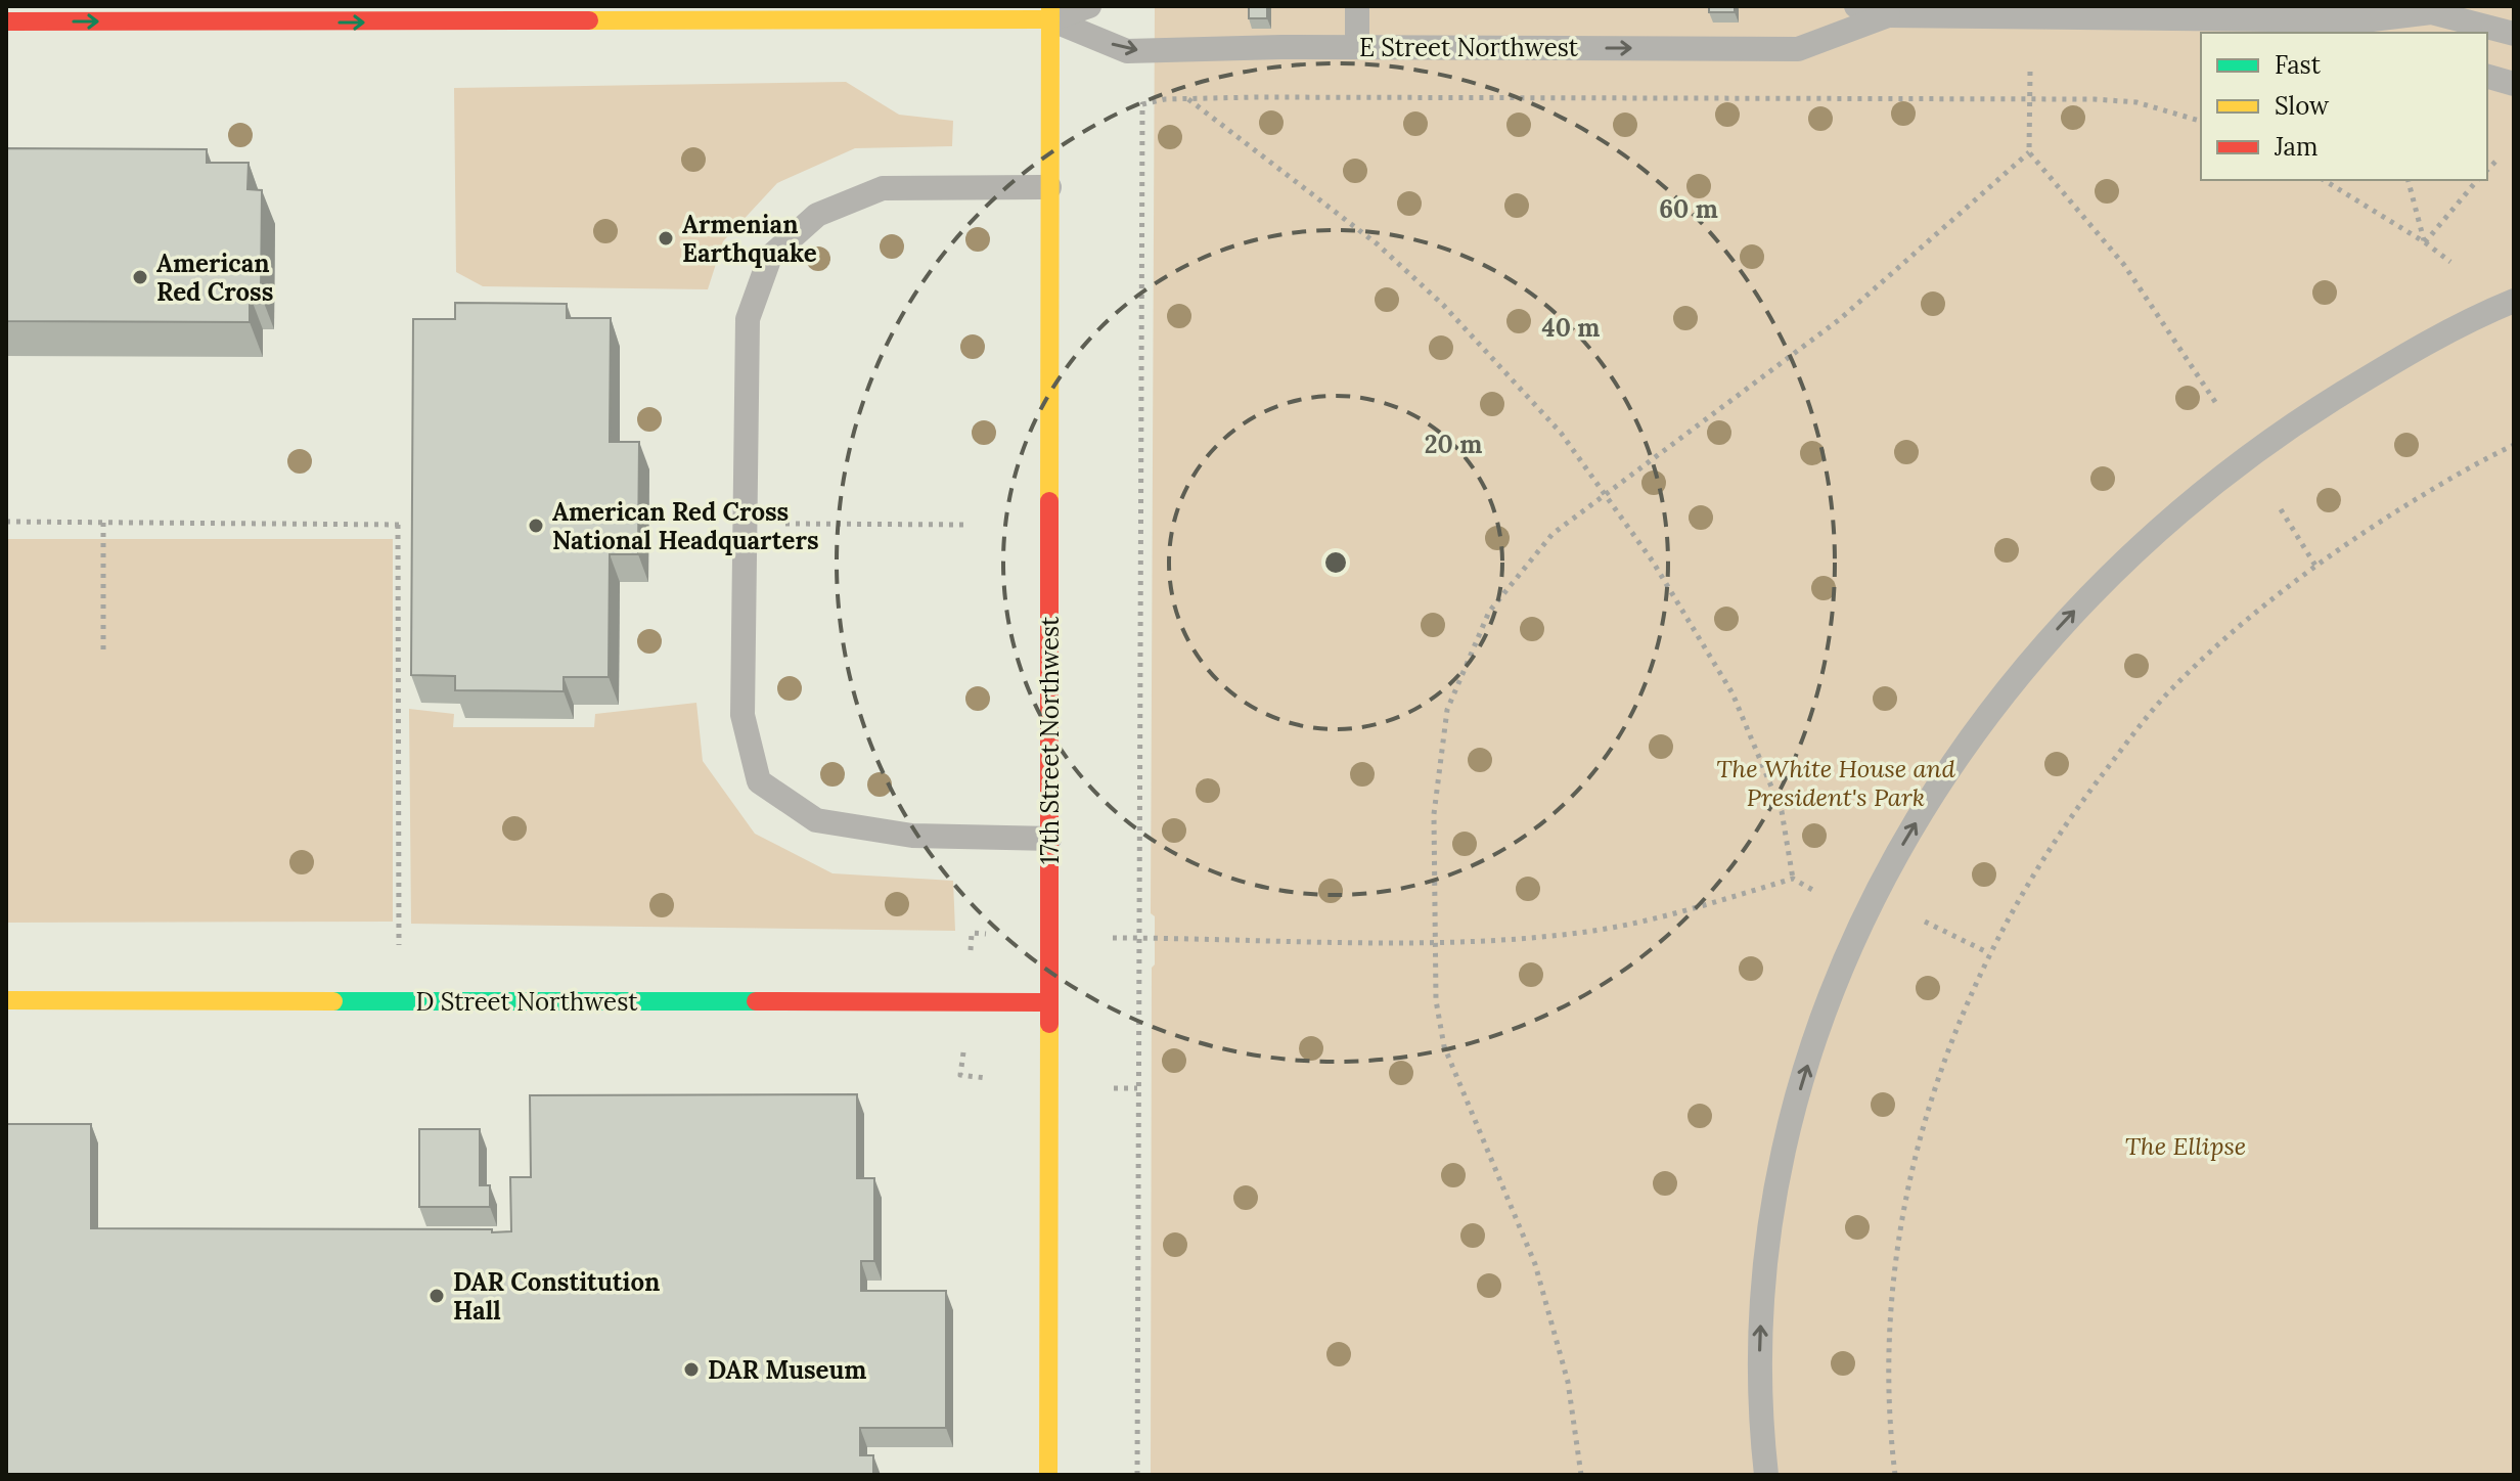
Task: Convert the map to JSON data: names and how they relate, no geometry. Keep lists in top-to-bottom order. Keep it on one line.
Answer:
{"streets":{"main road":["E Street Northwest","17th Street Northwest","D Street Northwest"]},"crossings":[["E Street Northwest","17th Street Northwest"],["17th Street Northwest","D Street Northwest"]],"one_way":["E Street Northwest"],"parks":["The White House and President's Park","The Ellipse"],"places":["Armenian Earthquake","American Red Cross","American Red Cross National Headquarters","DAR Constitution Hall","DAR Museum"],"legend":["Fast","Slow","Jam"],"rings":["60 m","40 m","20 m"]}
